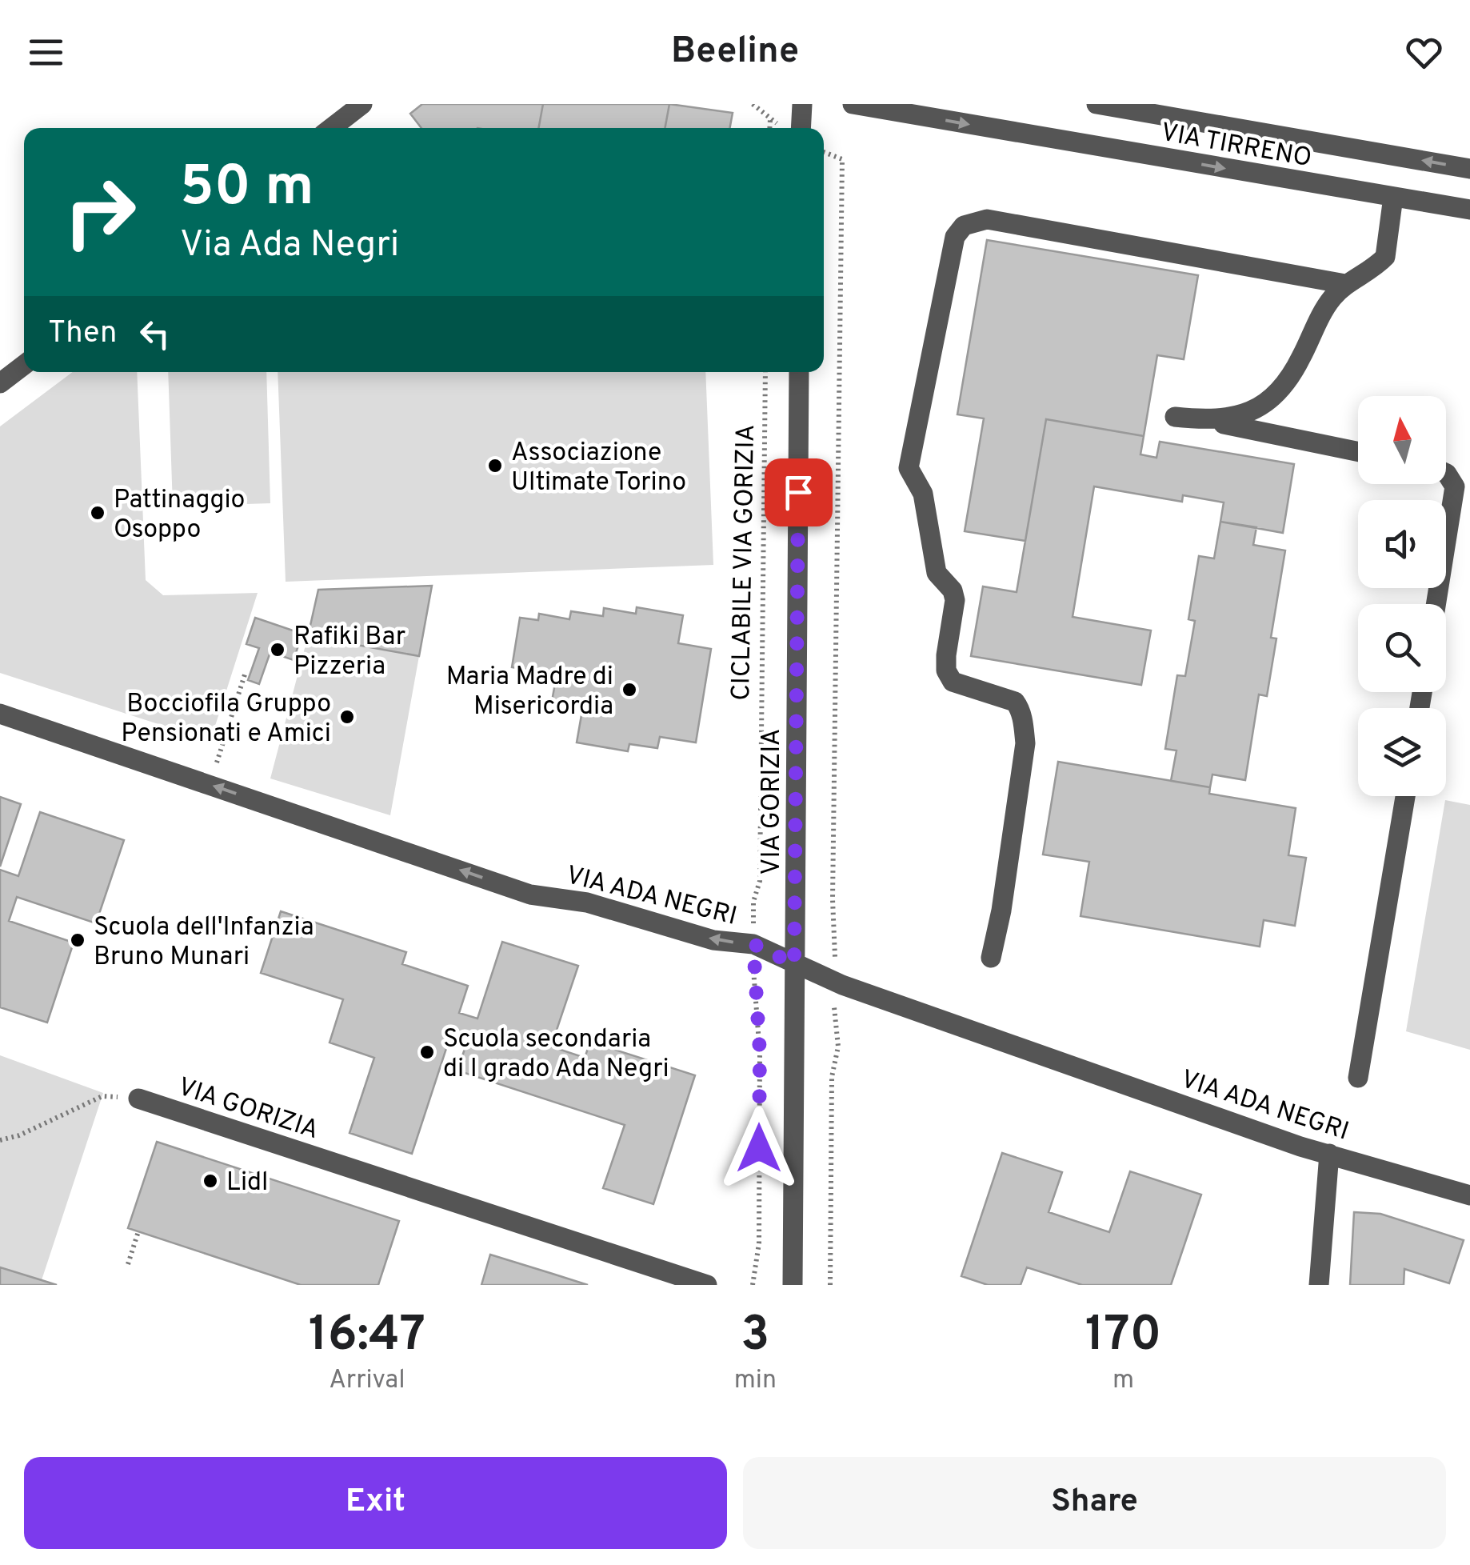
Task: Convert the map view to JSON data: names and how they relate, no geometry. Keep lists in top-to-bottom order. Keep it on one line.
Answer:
{"streets":{"street":["VIA TIRRENO","VIA GORIZIA","VIA ADA NEGRI"],"path":["CICLABILE VIA GORIZIA"]},"crossings":[["CICLABILE VIA GORIZIA","VIA ADA NEGRI"],["VIA GORIZIA","VIA ADA NEGRI"]],"one_way":["VIA ADA NEGRI"],"places":["Associazione Ultimate Torino","Pattinaggio Osoppo","Rafiki Bar Pizzeria","Maria Madre di Misericordia","Bocciofila Gruppo Pensionati e Amici","Scuola dell'Infanzia Bruno Munari","Scuola secondaria di I grado Ada Negri","Lidl"],"north":"top","page":{"header":"Beeline","turn":["50 m","Via Ada Negri"],"then":"Then","eta":["16:47","Arrival","3","min","170","m"],"buttons":["Exit","Share"]}}
